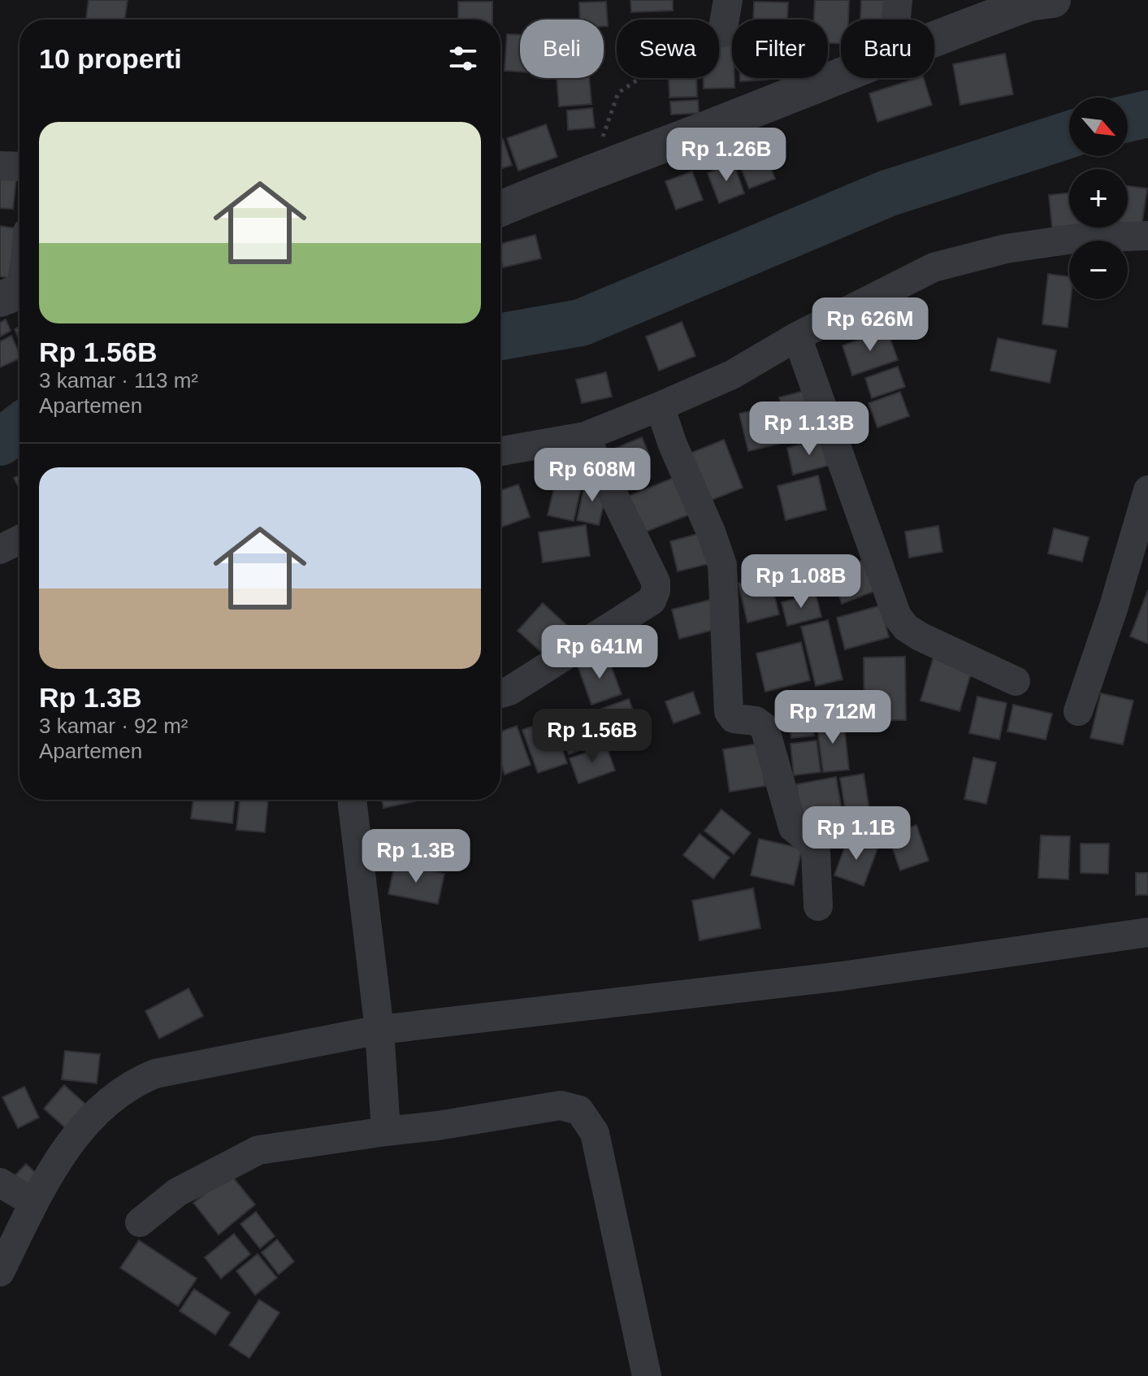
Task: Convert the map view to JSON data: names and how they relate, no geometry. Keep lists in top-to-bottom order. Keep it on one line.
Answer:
{"north":"bottom right","page":{"chip":["Beli","Sewa","Filter","Baru"],"heading":"10 properti","map_buttons":["+","−"],"list":[{"name":"Rp 1.56B","note":"3 kamar · 113 m² · Apartemen"},{"name":"Rp 1.3B","note":"3 kamar · 92 m² · Apartemen"}],"price":["Rp 1.26B","Rp 626M","Rp 1.13B","Rp 608M","Rp 1.08B","Rp 641M","Rp 712M","Rp 1.56B","Rp 1.1B","Rp 1.3B"]}}
